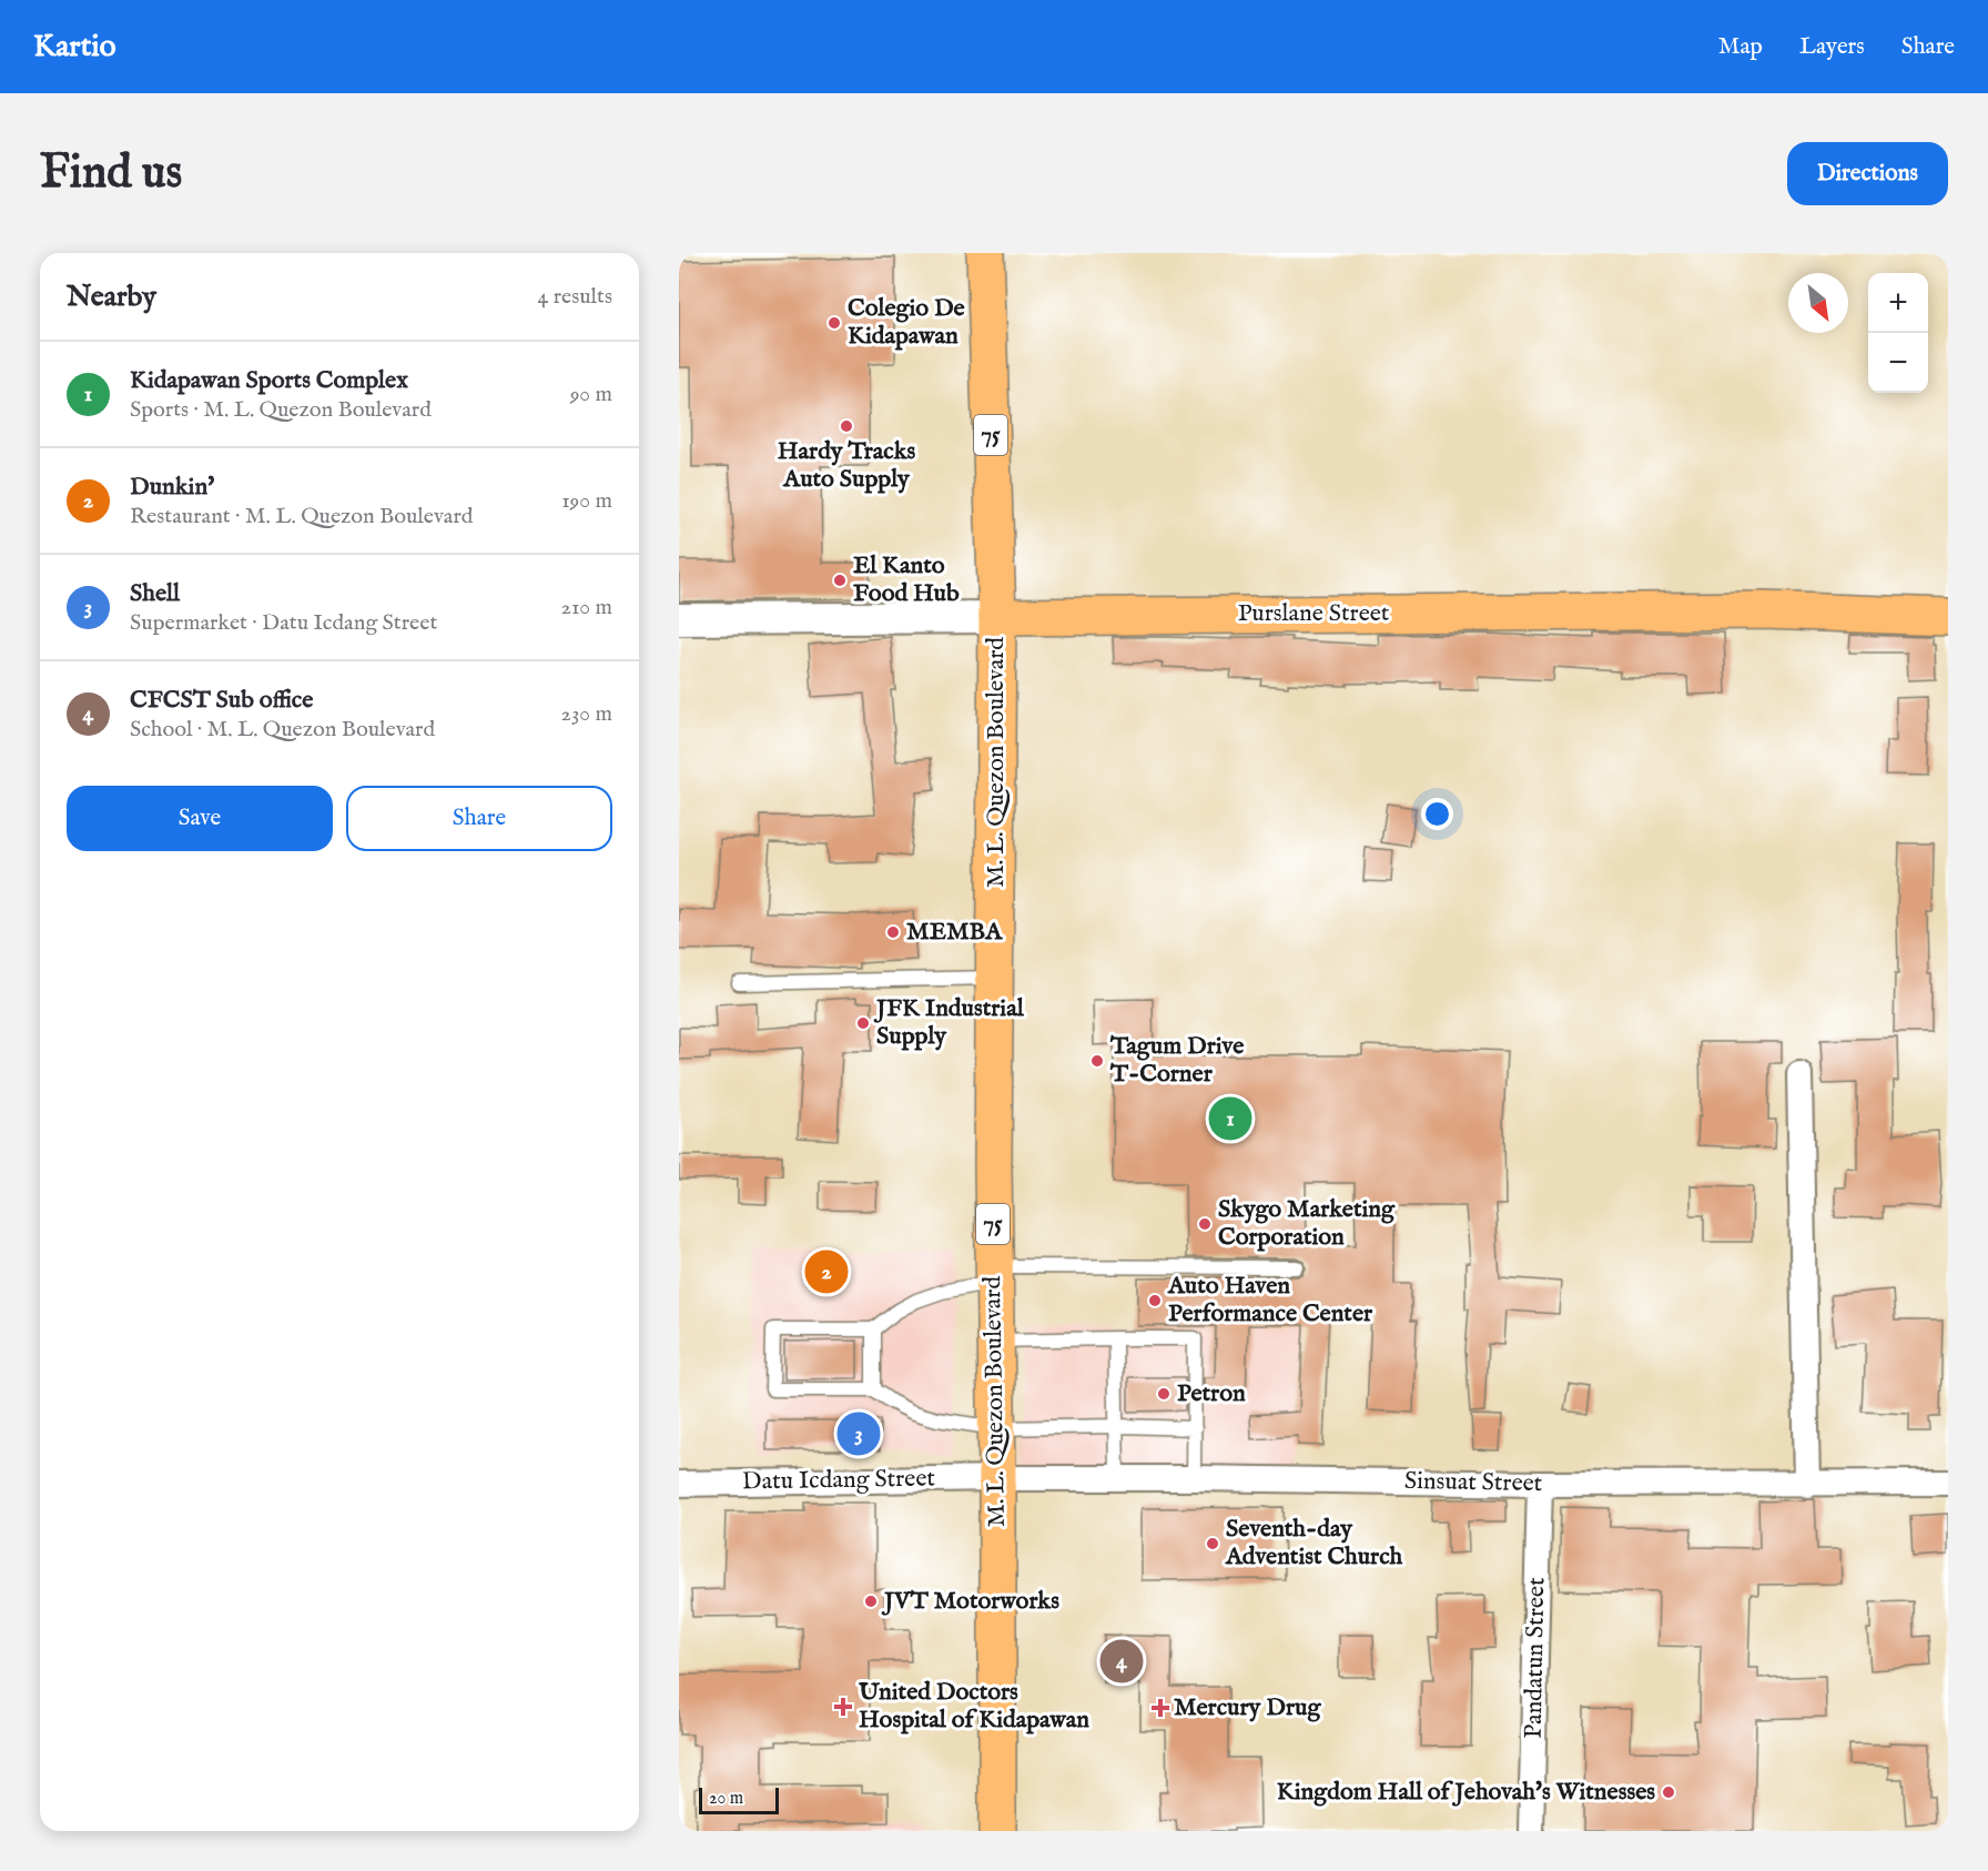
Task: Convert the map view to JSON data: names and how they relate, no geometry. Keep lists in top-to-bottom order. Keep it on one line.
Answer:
{"streets":{"main road":["75","Purslane Street","M. L. Quezon Boulevard"],"street":["Datu Icdang Street","Sinsuat Street","Pandatun Street"]},"crossings":[["Purslane Street","M. L. Quezon Boulevard"],["M. L. Quezon Boulevard","Datu Icdang Street"],["M. L. Quezon Boulevard","Sinsuat Street"],["Datu Icdang Street","Sinsuat Street"],["Sinsuat Street","Pandatun Street"]],"places":{"other":["Colegio De Kidapawan","Hardy Tracks Auto Supply","El Kanto Food Hub","MEMBA","JFK Industrial Supply","Tagum Drive T-Corner","Skygo Marketing Corporation","Auto Haven Performance Center","Petron","Seventh-day Adventist Church","JVT Motorworks","Kingdom Hall of Jehovah's Witnesses"],"health":["United Doctors Hospital of Kidapawan","Mercury Drug"]},"scale_bar":"20 m","north":"bottom right","page":{"header":"Kartio","nav":["Map","Layers","Share"],"buttons":["Directions",["Save","Share"]],"title":"Find us","heading":["Nearby","4 results"],"map_buttons":["+","−"],"list":[{"mark":"1","name":"Kidapawan Sports Complex","note":"Sports · M. L. Quezon Boulevard","value":"90 m"},{"mark":"2","name":"Dunkin'","note":"Restaurant · M. L. Quezon Boulevard","value":"190 m"},{"mark":"3","name":"Shell","note":"Supermarket · Datu Icdang Street","value":"210 m"},{"mark":"4","name":"CFCST Sub office","note":"School · M. L. Quezon Boulevard","value":"230 m"}],"pins":["1","2","3","4"],"scale":"20 m"}}
